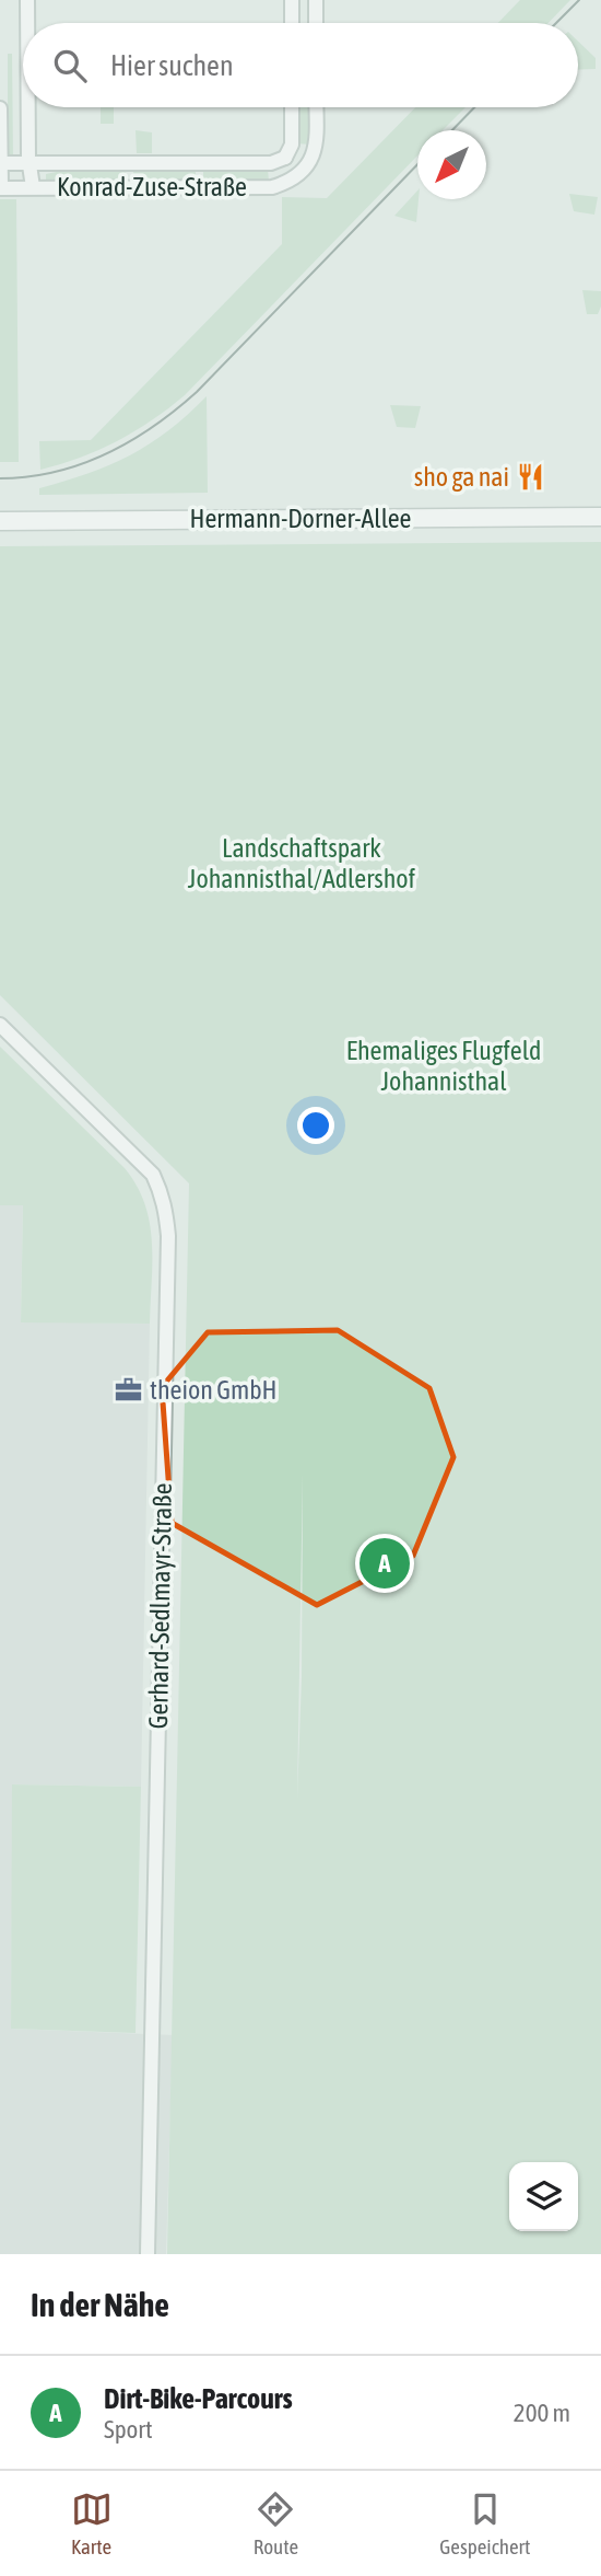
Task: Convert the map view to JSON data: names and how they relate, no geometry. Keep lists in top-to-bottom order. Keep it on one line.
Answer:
{"streets":{"street":["Konrad-Zuse-Straße","Hermann-Dorner-Allee","Gerhard-Sedlmayr-Straße"]},"parks":["Landschaftspark Johannisthal/Adlershof","Ehemaliges Flugfeld Johannisthal"],"places":{"restaurant":["sho ga nai"],"office":["theion GmbH"]},"north":"bottom left","page":{"search":"Hier suchen","pins":"A","heading":"In der Nähe","list":[{"mark":"A","name":"Dirt-Bike-Parcours","note":"Sport","value":"200 m"}],"nav":["Karte","Route","Gespeichert"]}}
